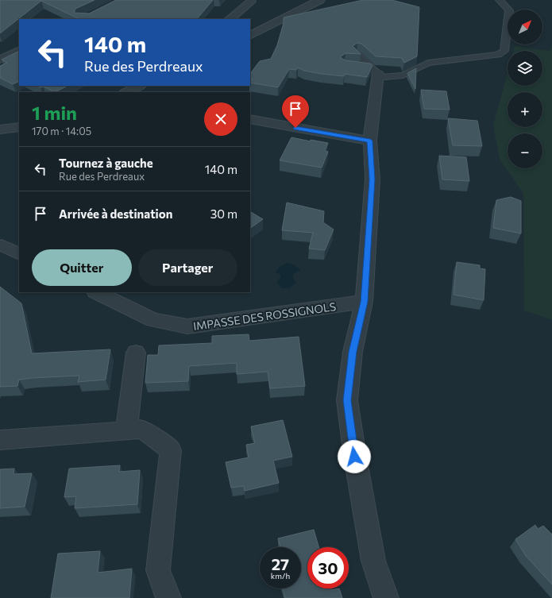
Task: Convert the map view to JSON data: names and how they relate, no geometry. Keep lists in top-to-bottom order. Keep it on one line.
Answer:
{"streets":{"street":["IMPASSE DES ROSSIGNOLS"]},"north":"top right","page":{"map_buttons":["+","−"],"turn":["140 m","Rue des Perdreaux"],"heading":["1 min","170 m · 14:05"],"list":[{"name":"Tournez à gauche","note":"Rue des Perdreaux","value":"140 m"},{"name":"Arrivée à destination","value":"30 m"}],"buttons":["Quitter","Partager"],"speed":"27 km/h","limit":"30"}}
